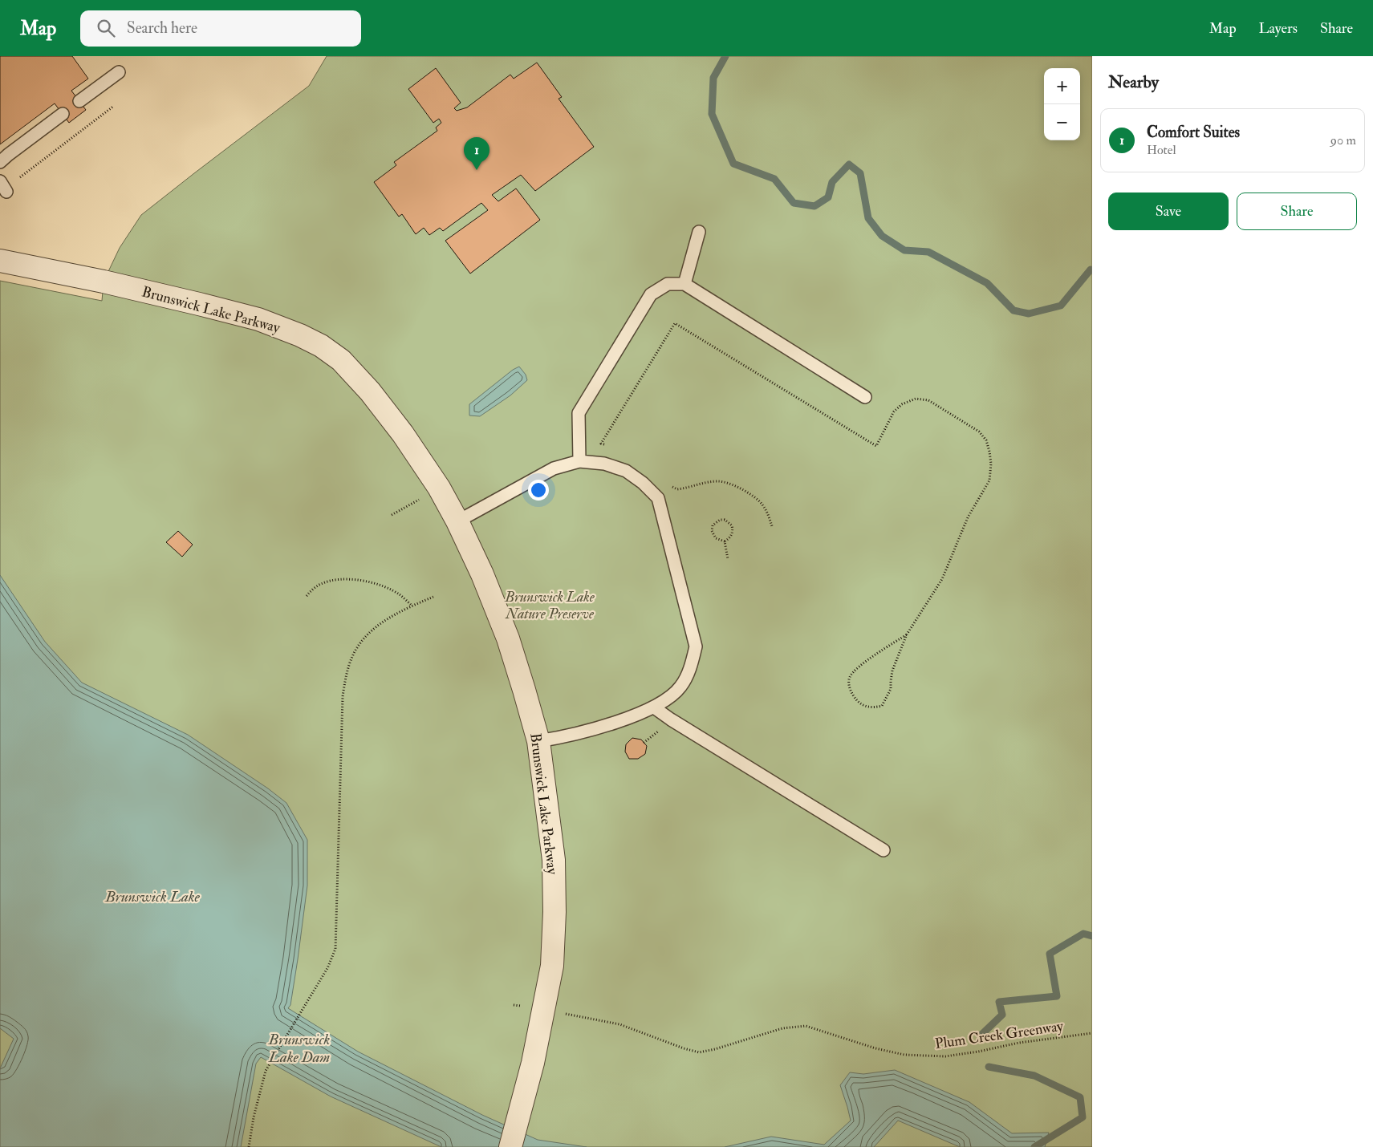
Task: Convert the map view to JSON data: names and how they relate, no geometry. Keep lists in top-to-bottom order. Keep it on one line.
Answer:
{"streets":{"street":["Brunswick Lake Parkway"],"path":["Plum Creek Greenway"]},"crossings":[["Brunswick Lake Parkway","Plum Creek Greenway"]],"water":["Brunswick Lake","Brunswick Lake Dam"],"parks":["Brunswick Lake Nature Preserve"],"page":{"header":"Map","search":"Search here","nav":["Map","Layers","Share"],"heading":"Nearby","map_buttons":["+","−"],"list":[{"mark":"1","name":"Comfort Suites","note":"Hotel","value":"90 m"}],"pins":"1","buttons":["Save","Share"]}}
